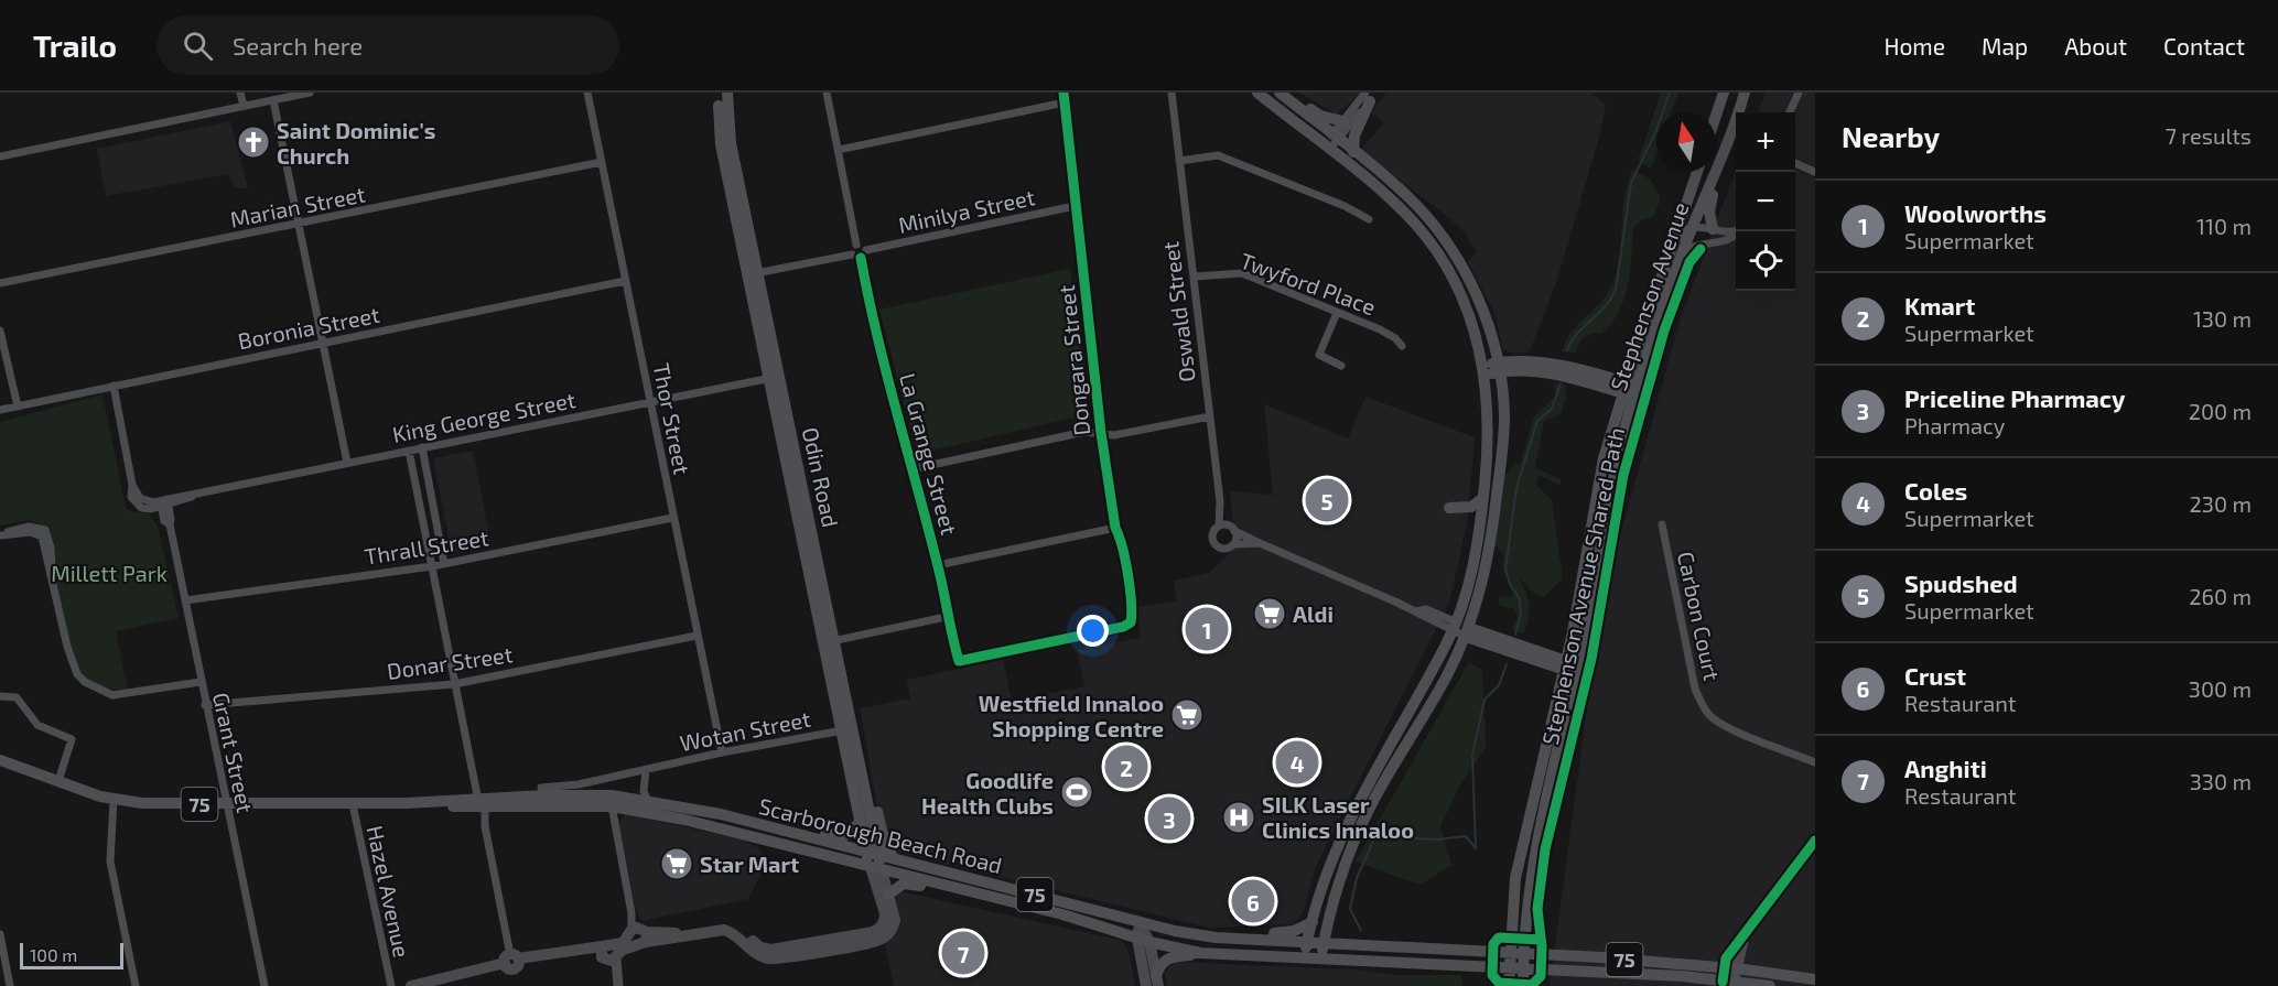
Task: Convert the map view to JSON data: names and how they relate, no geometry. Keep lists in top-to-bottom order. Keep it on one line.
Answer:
{"streets":{"main road":["Stephenson Avenue","Odin Road","75","Scarborough Beach Road"],"street":["Marian Street","Minilya Street","Twyford Place","Oswald Street","Boronia Street","Dongara Street","King George Street","Thor Street","La Grange Street","Thrall Street","Carbon Court","Donar Street","Wotan Street","Grant Street","Hazel Avenue"],"cycle path":["Stephenson Avenue Shared Path"]},"crossings":[["Marian Street","Thor Street"],["Minilya Street","Dongara Street"],["Twyford Place","Oswald Street"],["Stephenson Avenue","Scarborough Beach Road"],["Boronia Street","Thor Street"],["Dongara Street","La Grange Street"],["King George Street","Thor Street"],["King George Street","Odin Road"],["King George Street","Grant Street"],["Thor Street","Thrall Street"],["Thor Street","Donar Street"],["Thor Street","Wotan Street"],["Odin Road","Wotan Street"],["Odin Road","Scarborough Beach Road"],["Thrall Street","Grant Street"],["Donar Street","Grant Street"],["Grant Street","Scarborough Beach Road"],["Scarborough Beach Road","Hazel Avenue"]],"parks":["Millett Park"],"places":{"church":["Saint Dominic's Church"],"supermarket":["Aldi","Westfield Innaloo Shopping Centre","Star Mart"],"sports":["Goodlife Health Clubs"],"hospital":["SILK Laser Clinics Innaloo"]},"scale_bar":"100 m","north":"top","page":{"header":"Trailo","search":"Search here","nav":["Home","Map","About","Contact"],"heading":["Nearby","7 results"],"map_buttons":["+","−"],"list":[{"mark":"1","name":"Woolworths","note":"Supermarket","value":"110 m"},{"mark":"2","name":"Kmart","note":"Supermarket","value":"130 m"},{"mark":"3","name":"Priceline Pharmacy","note":"Pharmacy","value":"200 m"},{"mark":"4","name":"Coles","note":"Supermarket","value":"230 m"},{"mark":"5","name":"Spudshed","note":"Supermarket","value":"260 m"},{"mark":"6","name":"Crust","note":"Restaurant","value":"300 m"},{"mark":"7","name":"Anghiti","note":"Restaurant","value":"330 m"}],"pins":["5","1","4","2","3","6","7"],"scale":"100 m"}}
